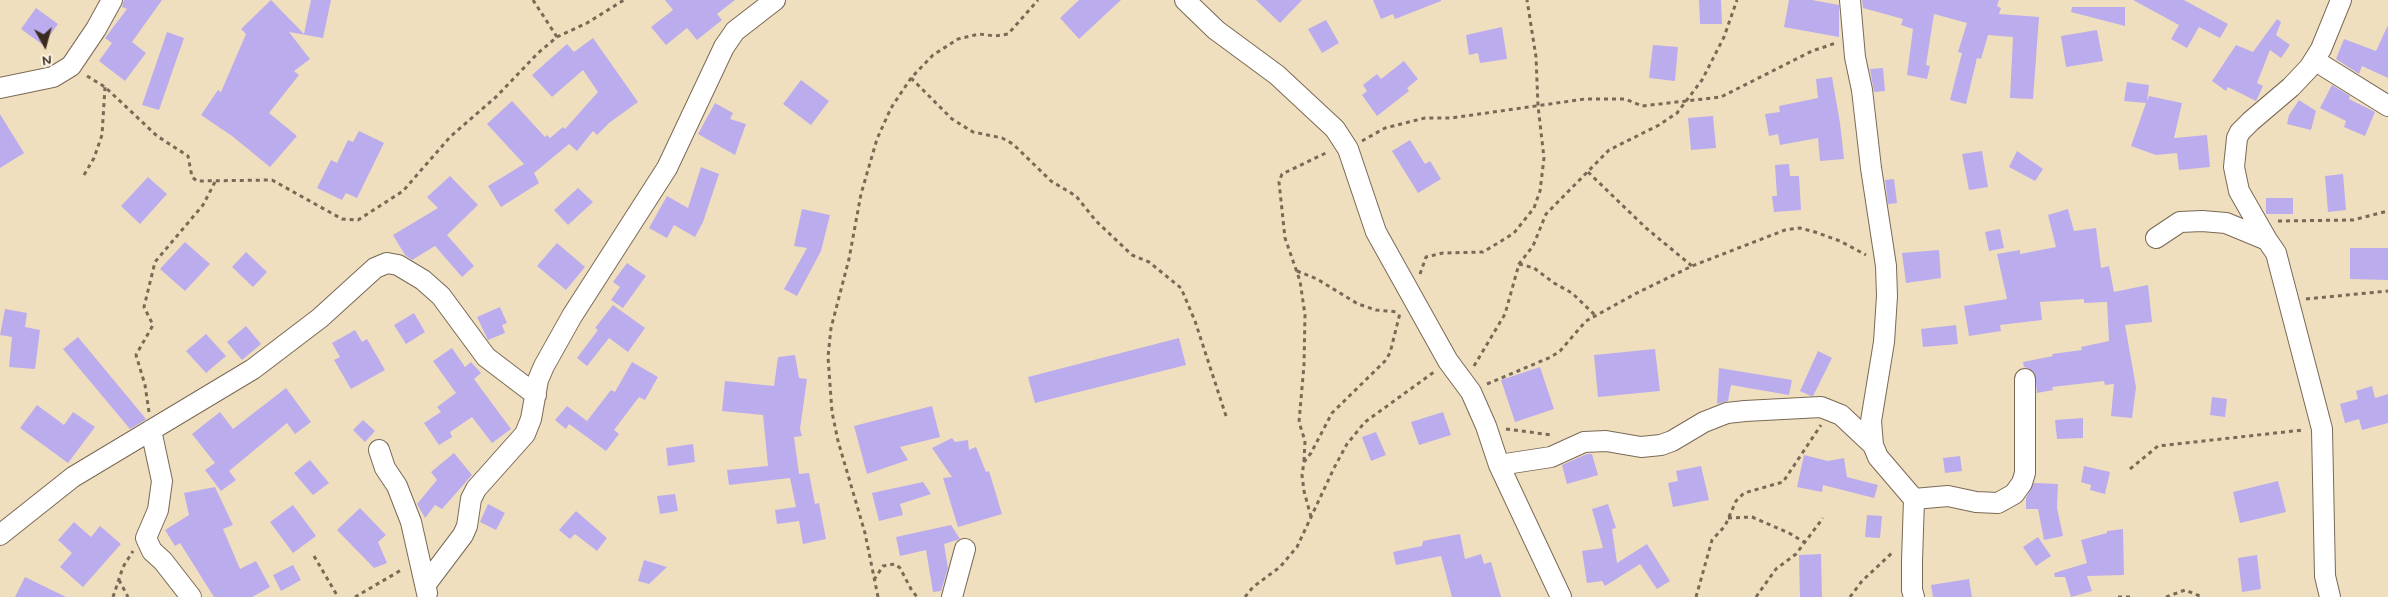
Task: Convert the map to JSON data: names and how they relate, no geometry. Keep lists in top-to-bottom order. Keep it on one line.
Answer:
{"north":"bottom"}
